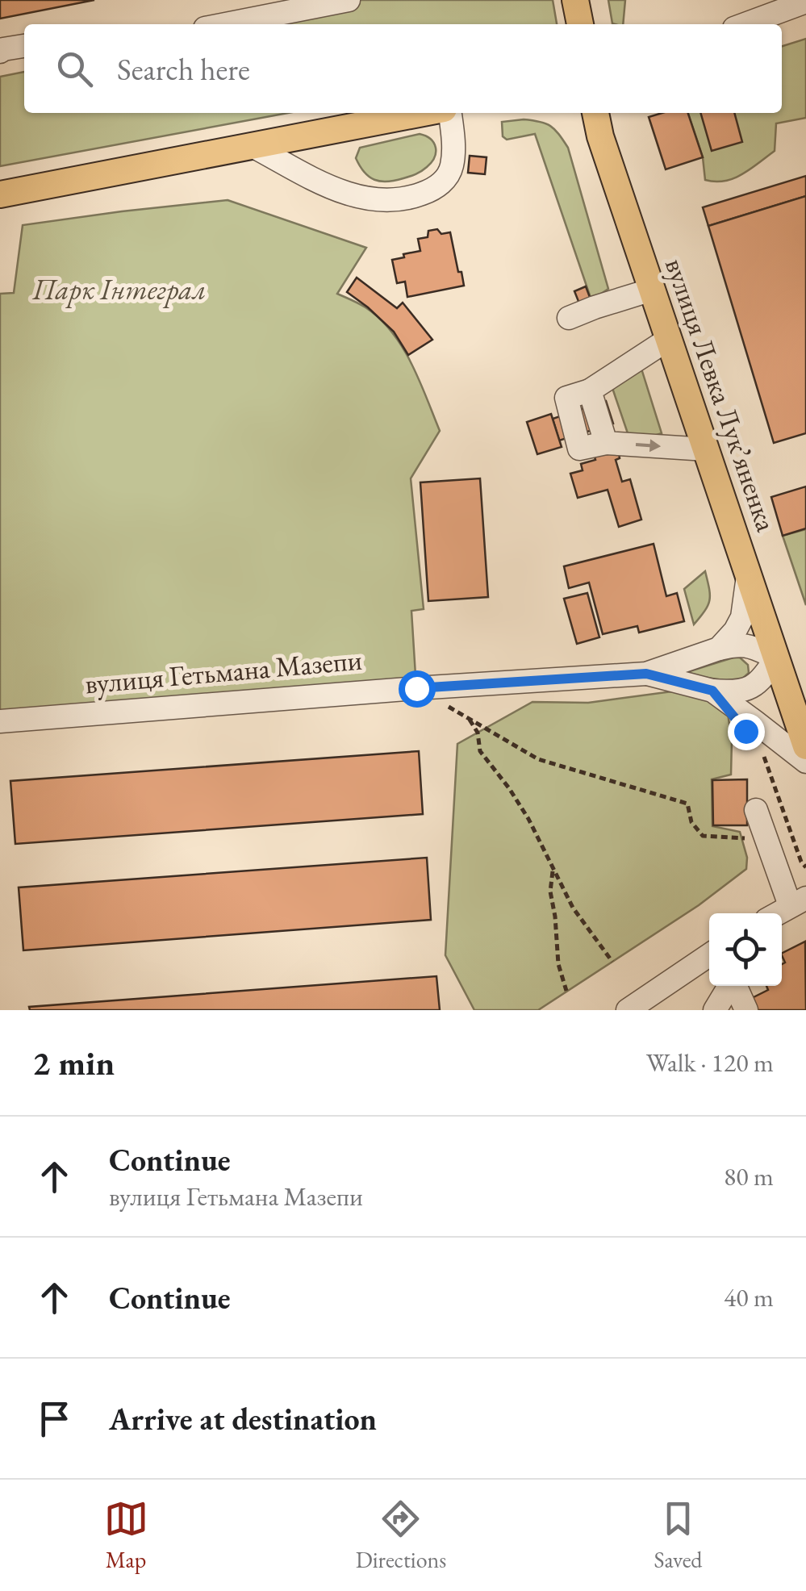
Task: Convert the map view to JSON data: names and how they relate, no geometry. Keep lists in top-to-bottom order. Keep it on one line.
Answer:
{"streets":{"main road":["вулиця Левка Лукʼяненка"],"street":["вулиця Гетьмана Мазепи"]},"parks":["Парк Інтеграл"],"page":{"search":"Search here","heading":["2 min","Walk · 120 m"],"list":[["Continue","вулиця Гетьмана Мазепи","80 m"],["Continue","40 m"],"Arrive at destination"],"nav":["Map","Directions","Saved"]}}
